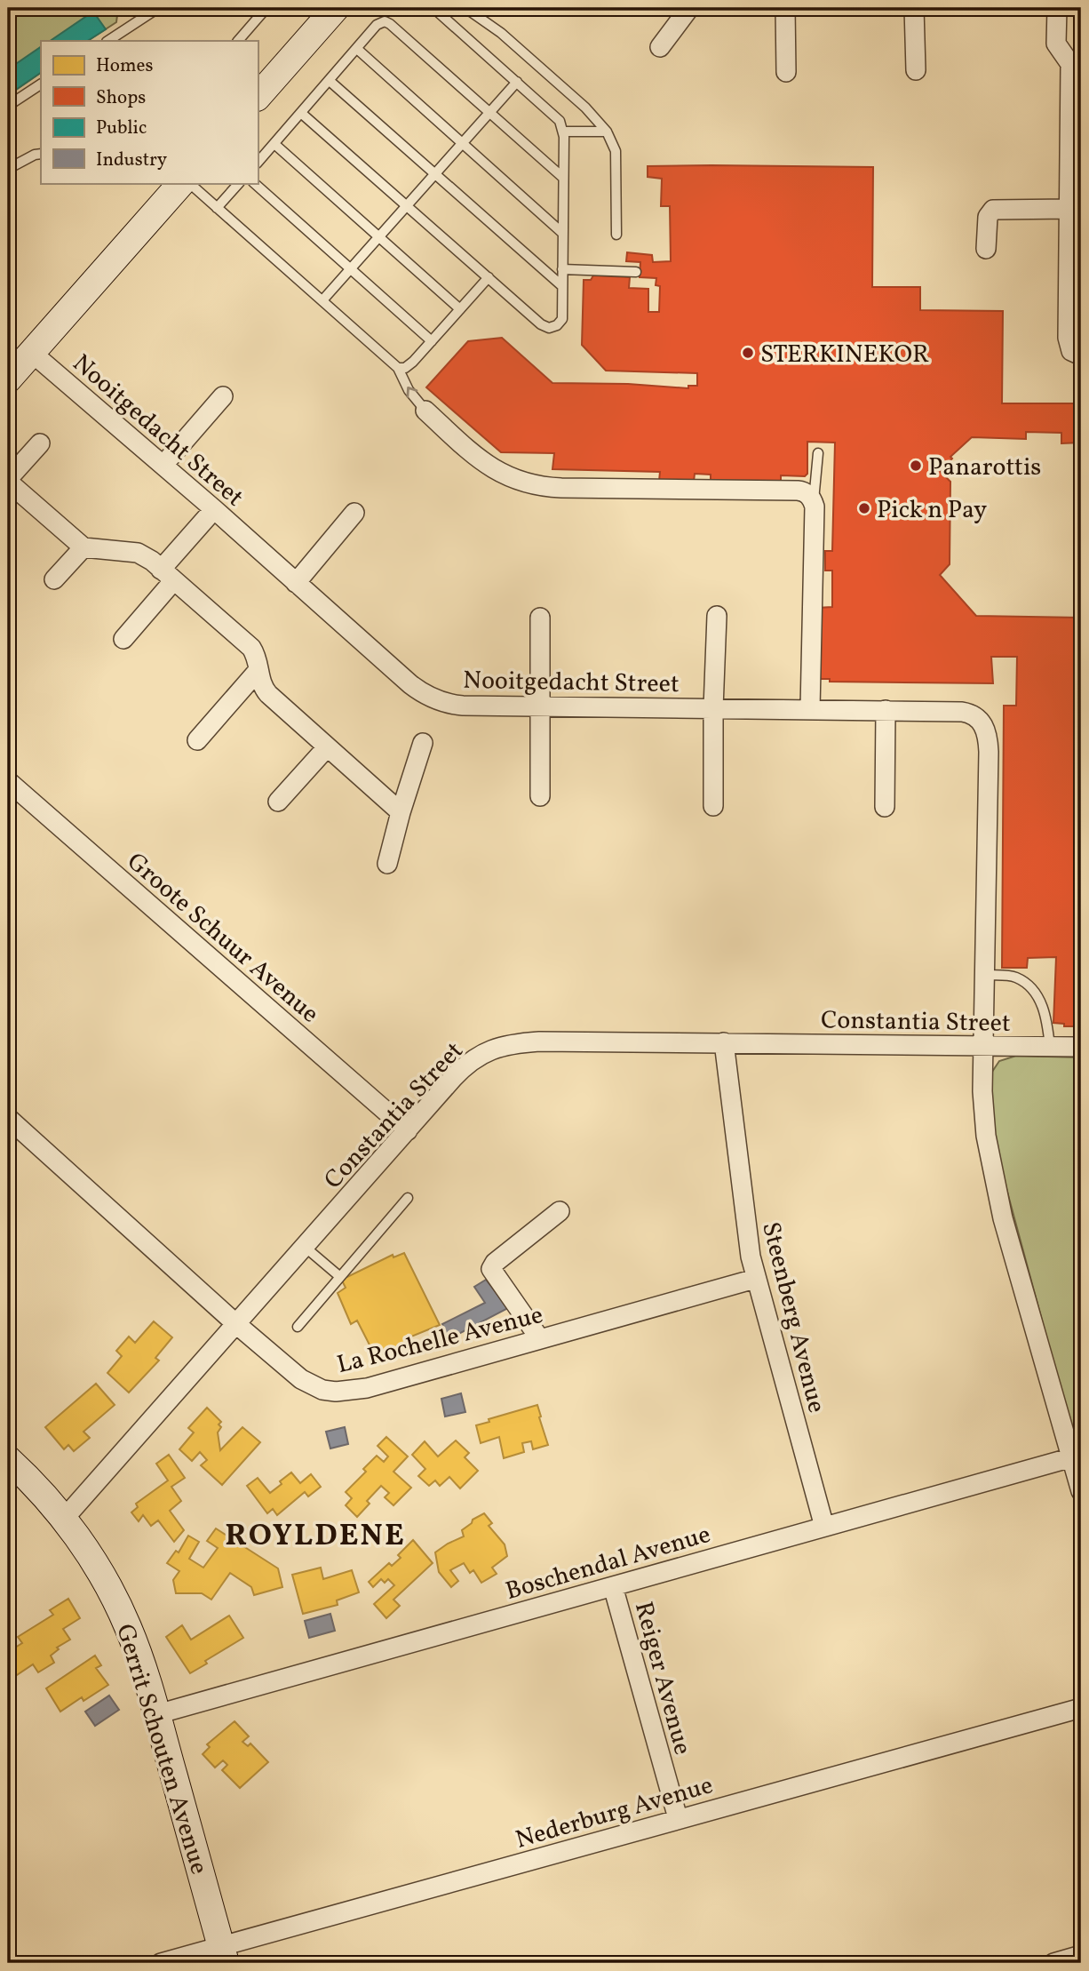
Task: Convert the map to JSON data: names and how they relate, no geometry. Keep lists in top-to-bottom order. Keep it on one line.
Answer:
{"streets":{"street":["Nooitgedacht Street","Groote Schuur Avenue","Constantia Street","Steenberg Avenue","La Rochelle Avenue","Boschendal Avenue","Reiger Avenue","Gerrit Schouten Avenue","Nederburg Avenue"]},"crossings":[["Nooitgedacht Street","Constantia Street"],["Nooitgedacht Street","Boschendal Avenue"],["Groote Schuur Avenue","Constantia Street"],["Constantia Street","Steenberg Avenue"],["Constantia Street","La Rochelle Avenue"],["Constantia Street","Gerrit Schouten Avenue"],["Steenberg Avenue","La Rochelle Avenue"],["Steenberg Avenue","Boschendal Avenue"],["Boschendal Avenue","Reiger Avenue"],["Boschendal Avenue","Gerrit Schouten Avenue"],["Reiger Avenue","Nederburg Avenue"],["Gerrit Schouten Avenue","Nederburg Avenue"]],"districts":["ROYLDENE"],"places":["STERKINEKOR","Panarottis","Pick n Pay"],"legend":["Homes","Shops","Public","Industry"]}
